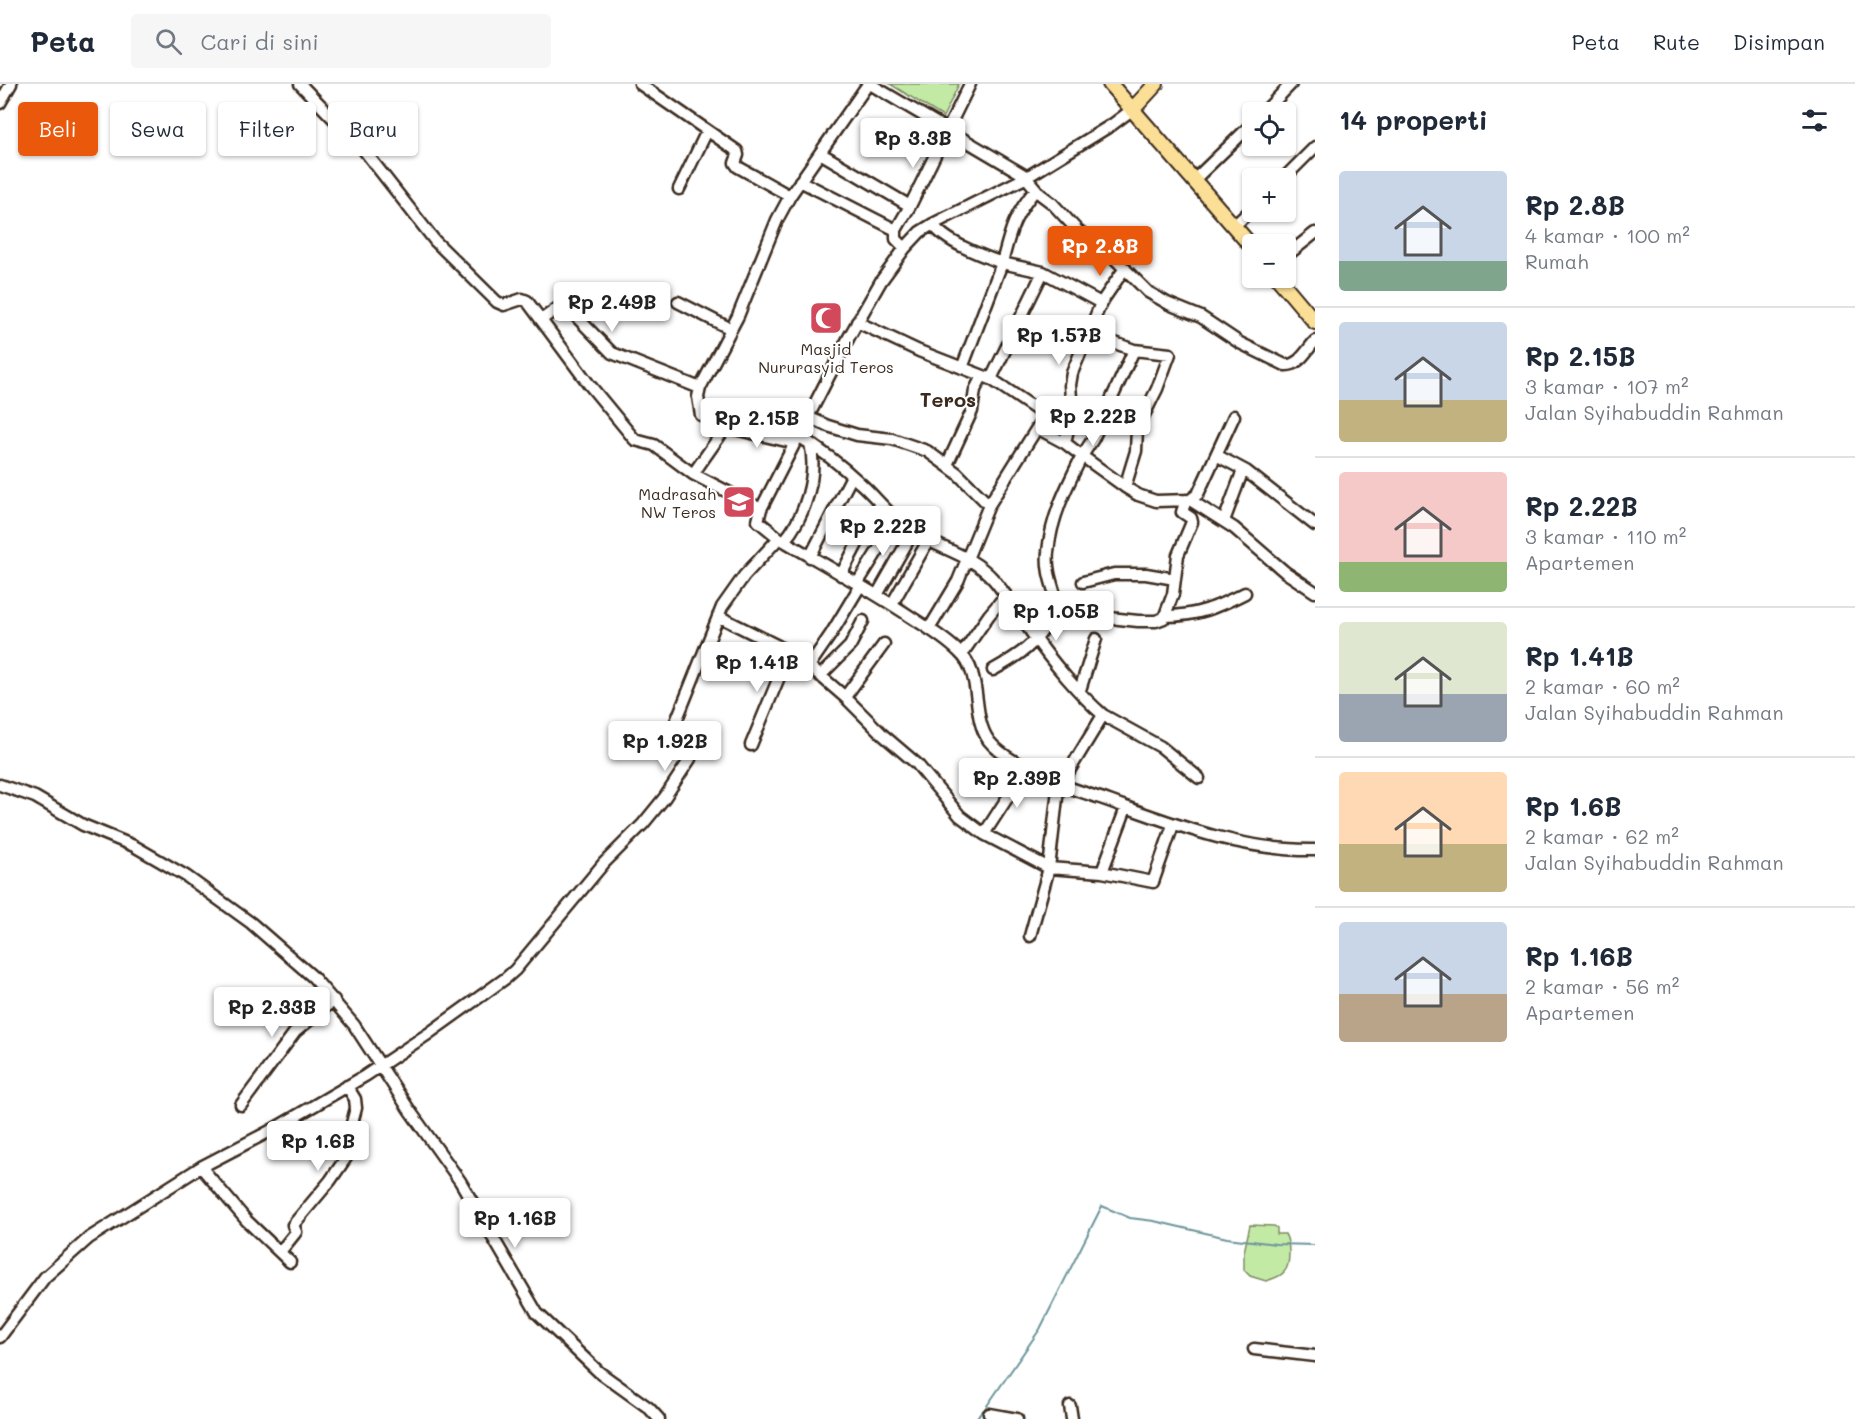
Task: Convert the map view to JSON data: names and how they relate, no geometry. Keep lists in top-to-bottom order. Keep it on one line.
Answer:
{"districts":["Teros"],"places":{"mosque":["Masjid Nururasyid Teros"],"school or university":["Madrasah NW Teros"]},"page":{"header":"Peta","search":"Cari di sini","nav":["Peta","Rute","Disimpan"],"heading":"14 properti","map_buttons":["+","−"],"chip":["Beli","Sewa","Filter","Baru"],"price":["Rp 3.3B","Rp 2.8B","Rp 2.49B","Rp 1.57B","Rp 2.22B","Rp 2.15B","Rp 2.22B","Rp 1.05B","Rp 1.41B","Rp 1.92B","Rp 2.39B","Rp 2.33B","Rp 1.6B","Rp 1.16B"],"list":[{"name":"Rp 2.8B","note":"4 kamar · 100 m² · Rumah"},{"name":"Rp 2.15B","note":"3 kamar · 107 m² · Jalan Syihabuddin Rahman"},{"name":"Rp 2.22B","note":"3 kamar · 110 m² · Apartemen"},{"name":"Rp 1.41B","note":"2 kamar · 60 m² · Jalan Syihabuddin Rahman"},{"name":"Rp 1.6B","note":"2 kamar · 62 m² · Jalan Syihabuddin Rahman"},{"name":"Rp 1.16B","note":"2 kamar · 56 m² · Apartemen"}]}}
